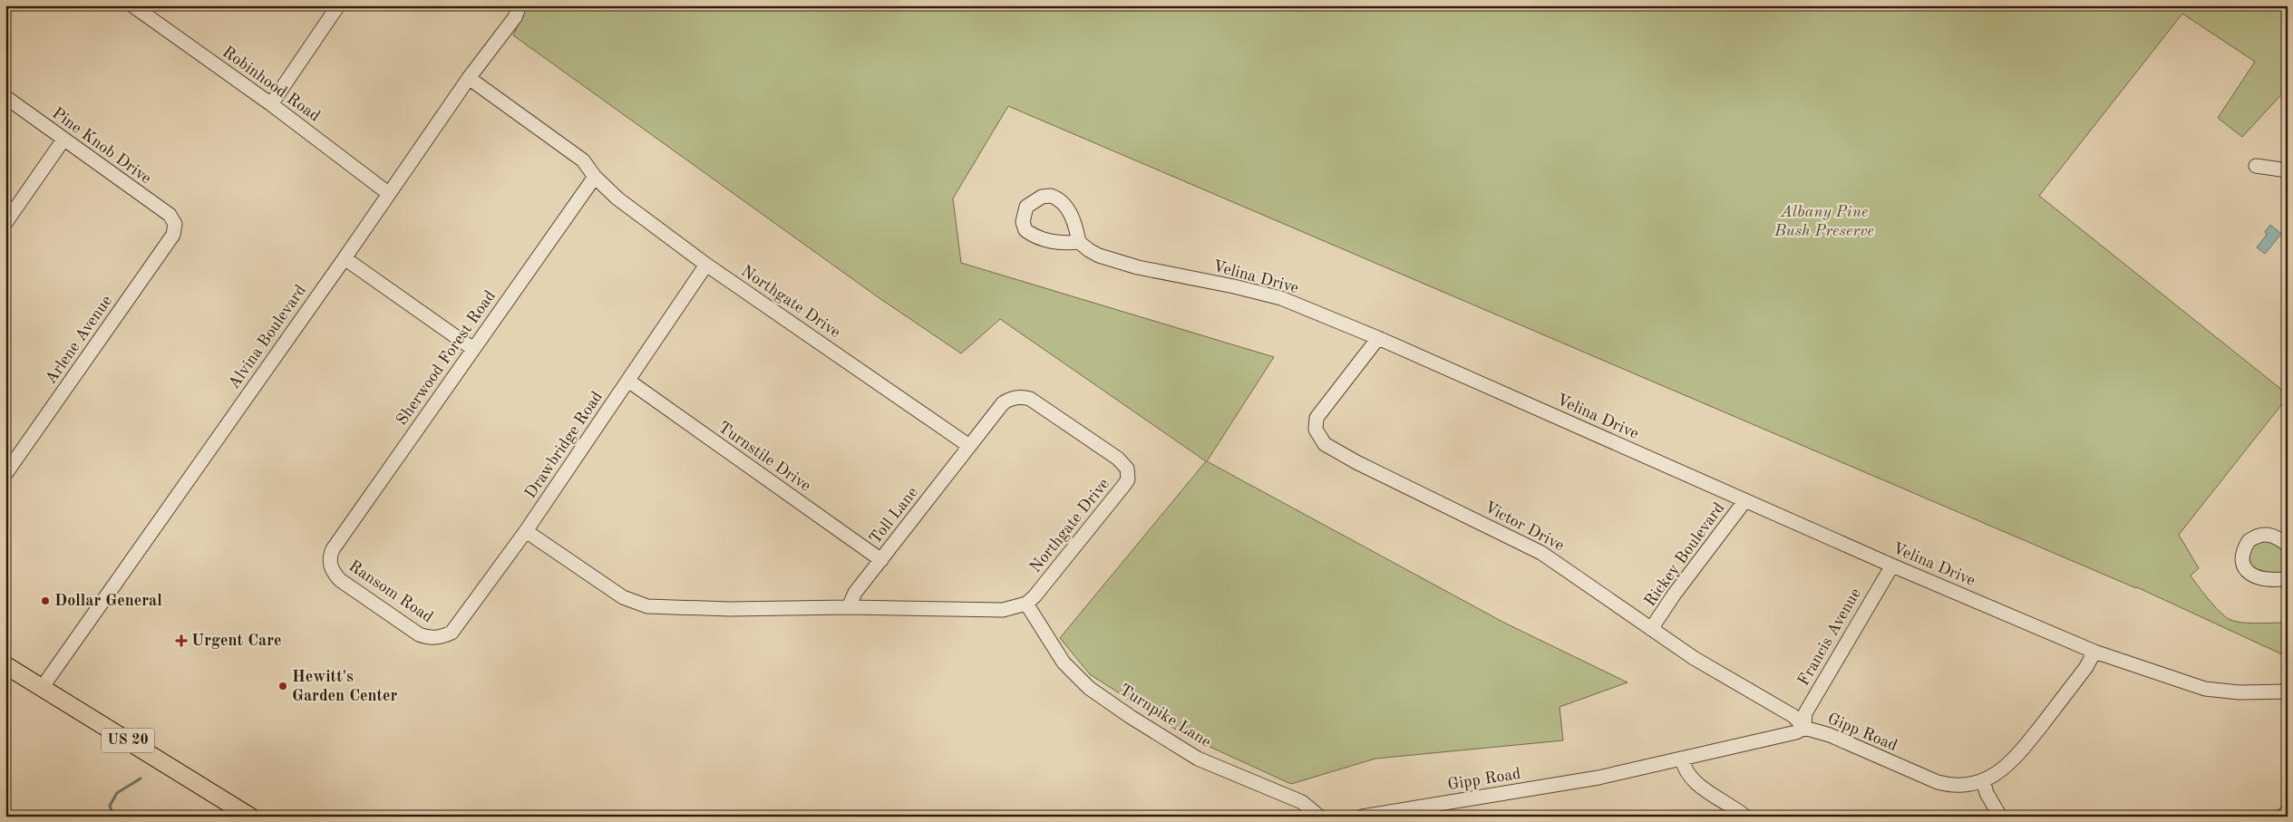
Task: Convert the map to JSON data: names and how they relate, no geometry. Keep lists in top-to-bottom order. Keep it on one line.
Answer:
{"streets":{"main road":["US 20"],"street":["Robinhood Road","Pine Knob Drive","Velina Drive","Northgate Drive","Alvina Boulevard","Arlene Avenue","Sherwood Forest Road","Drawbridge Road","Turnstile Drive","Toll Lane","Victor Drive","Rickey Boulevard","Ransom Road","Francis Avenue","Turnpike Lane","Gipp Road"]},"crossings":[["Robinhood Road","Alvina Boulevard"],["Pine Knob Drive","Arlene Avenue"],["Velina Drive","Victor Drive"],["Velina Drive","Rickey Boulevard"],["Velina Drive","Francis Avenue"],["Velina Drive","Gipp Road"],["Northgate Drive","Alvina Boulevard"],["Northgate Drive","Sherwood Forest Road"],["Northgate Drive","Drawbridge Road"],["Northgate Drive","Toll Lane"],["Northgate Drive","Turnpike Lane"],["Alvina Boulevard","US 20"],["Sherwood Forest Road","Ransom Road"],["Drawbridge Road","Turnstile Drive"],["Drawbridge Road","Ransom Road"],["Turnstile Drive","Toll Lane"],["Victor Drive","Rickey Boulevard"],["Victor Drive","Francis Avenue"],["Victor Drive","Gipp Road"],["Francis Avenue","Gipp Road"]],"parks":["Albany Pine Bush Preserve"],"places":{"other":["Dollar General","Hewitt's Garden Center"],"health":["Urgent Care"]}}
